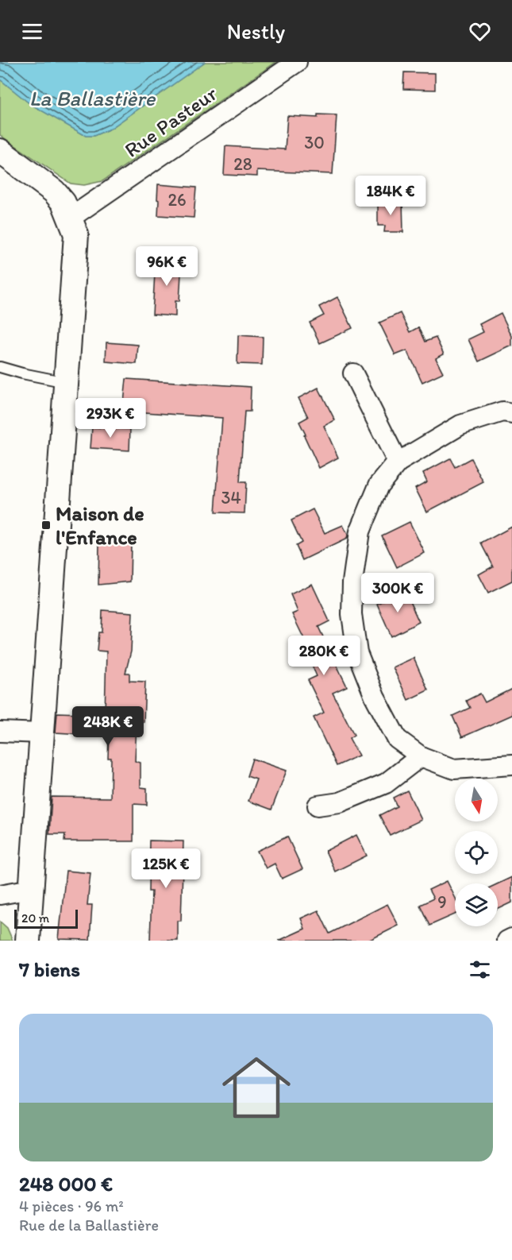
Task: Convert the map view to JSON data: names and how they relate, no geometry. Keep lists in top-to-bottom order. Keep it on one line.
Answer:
{"streets":{"street":["Rue Pasteur"]},"water":["La Ballastière"],"places":{"transit":["Maison de l'Enfance"]},"house_numbers":["30","28","26","34","9"],"scale_bar":"20 m","north":"bottom","page":{"header":"Nestly","price":["184K €","96K €","293K €","300K €","280K €","248K €","125K €"],"scale":"20 m","heading":"7 biens","list":[{"name":"248 000 €","note":"4 pièces · 96 m² · Rue de la Ballastière"}]}}
